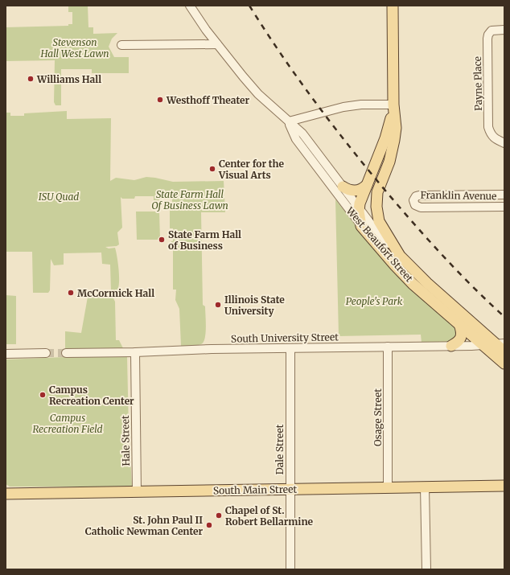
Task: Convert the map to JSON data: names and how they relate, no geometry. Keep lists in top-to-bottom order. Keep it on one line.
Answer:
{"streets":{"main road":["West Beaufort Street","South Main Street"],"street":["Payne Place","Franklin Avenue","South University Street","Osage Street","Hale Street","Dale Street"]},"crossings":[["West Beaufort Street","South University Street"],["South University Street","Osage Street"],["South University Street","Hale Street"],["South University Street","Dale Street"],["Osage Street","South Main Street"],["Hale Street","South Main Street"],["Dale Street","South Main Street"]],"parks":["Stevenson Hall West Lawn","State Farm Hall Of Business Lawn","ISU Quad","People's Park","Campus Recreation Field"],"places":["Williams Hall","Westhoff Theater","Center for the Visual Arts","State Farm Hall of Business","McCormick Hall","Illinois State University","Campus Recreation Center","Chapel of St. Robert Bellarmine","St. John Paul II Catholic Newman Center"]}
